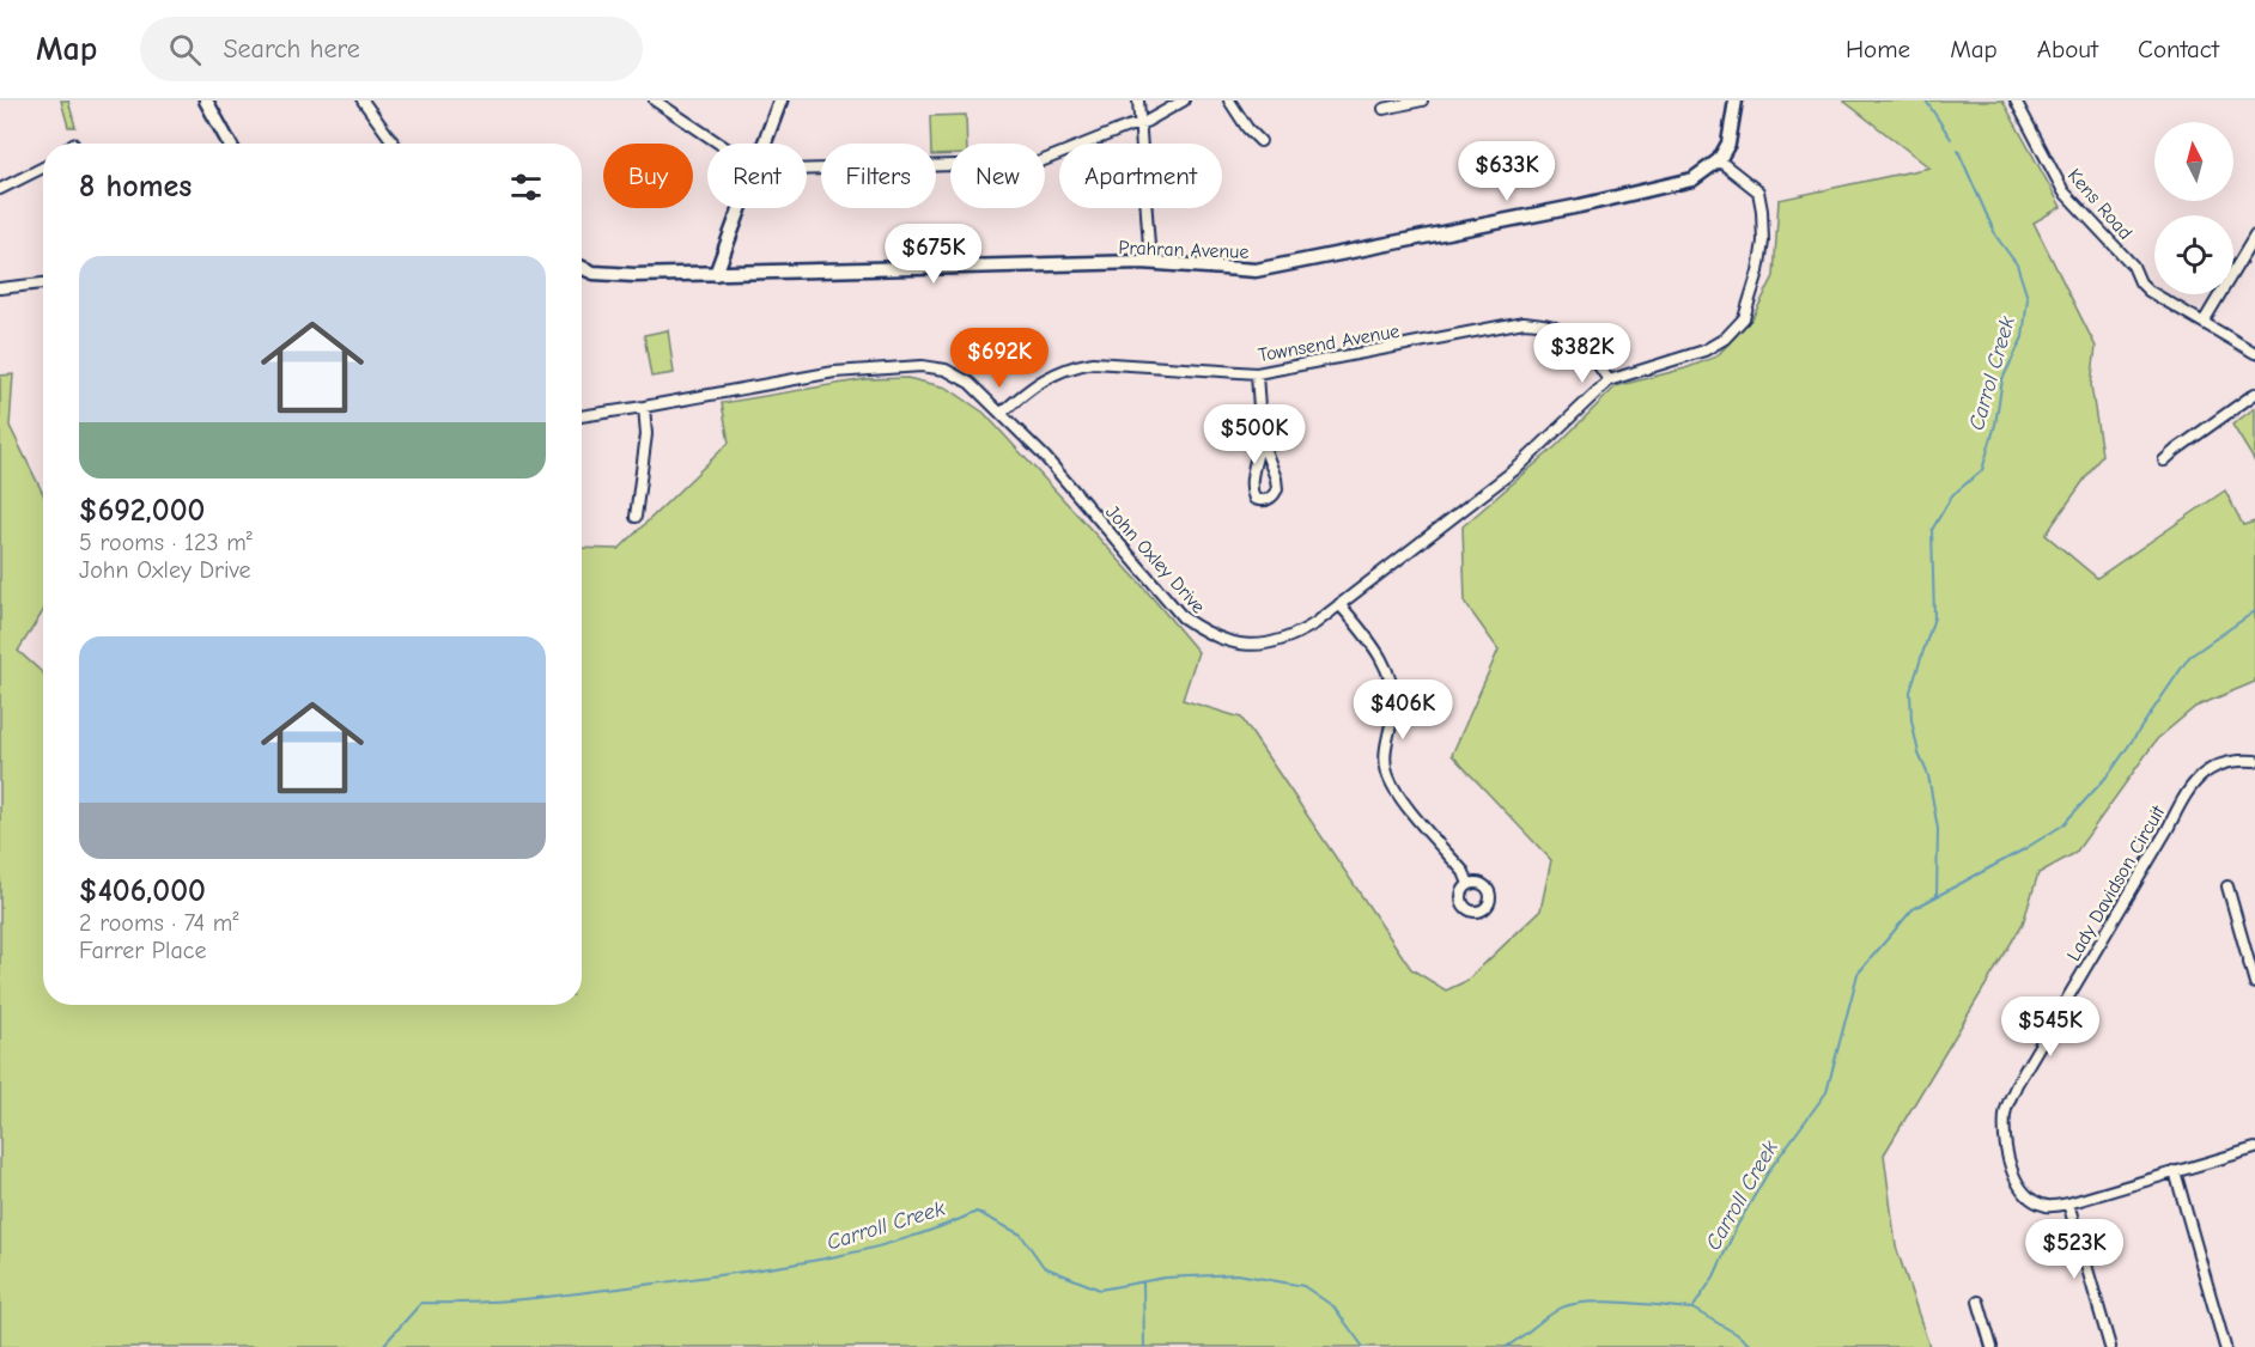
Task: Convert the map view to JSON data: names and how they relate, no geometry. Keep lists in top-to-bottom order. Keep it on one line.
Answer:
{"streets":{"street":["Kens Road","Prahran Avenue","Townsend Avenue","John Oxley Drive","Lady Davidson Circuit"]},"crossings":[["Prahran Avenue","John Oxley Drive"],["Townsend Avenue","John Oxley Drive"]],"water":["Carrol Creek","Carroll Creek"],"north":"top","page":{"header":"Map","search":"Search here","nav":["Home","Map","About","Contact"],"price":["$633K","$675K","$382K","$692K","$500K","$406K","$545K","$523K"],"chip":["Buy","Rent","Filters","New","Apartment"],"heading":"8 homes","list":[{"name":"$692,000","note":"5 rooms · 123 m² · John Oxley Drive"},{"name":"$406,000","note":"2 rooms · 74 m² · Farrer Place"}]}}
